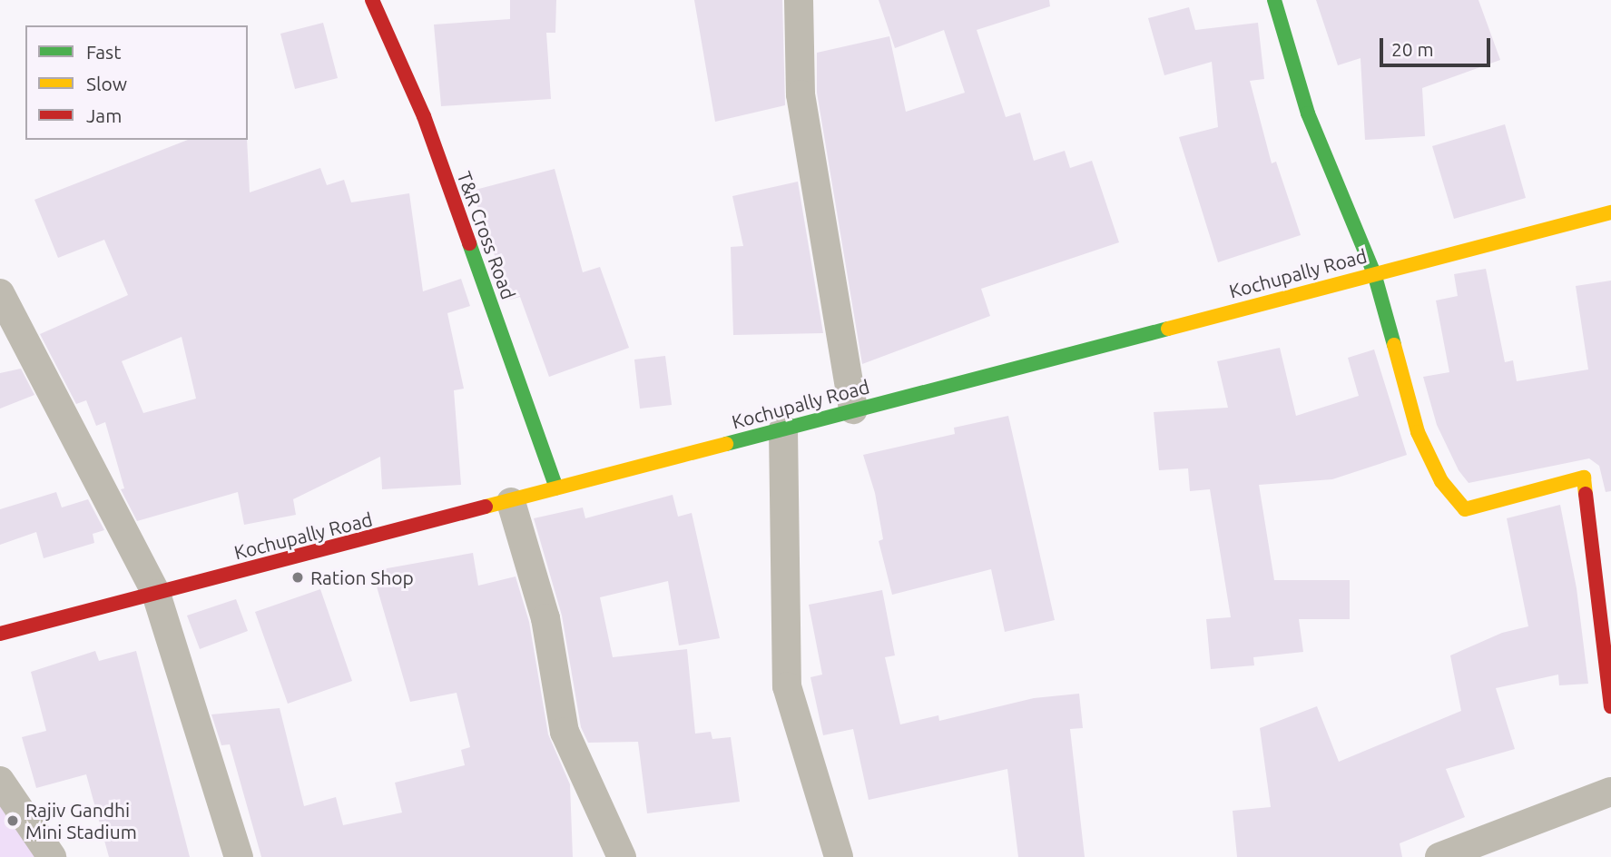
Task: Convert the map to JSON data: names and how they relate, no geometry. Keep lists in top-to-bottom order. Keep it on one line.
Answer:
{"streets":{"main road":["T&R Cross Road","Kochupally Road"]},"crossings":[["T&R Cross Road","Kochupally Road"]],"places":["Ration Shop","Rajiv Gandhi Mini Stadium"],"legend":["Fast","Slow","Jam"],"scale_bar":"20 m"}
